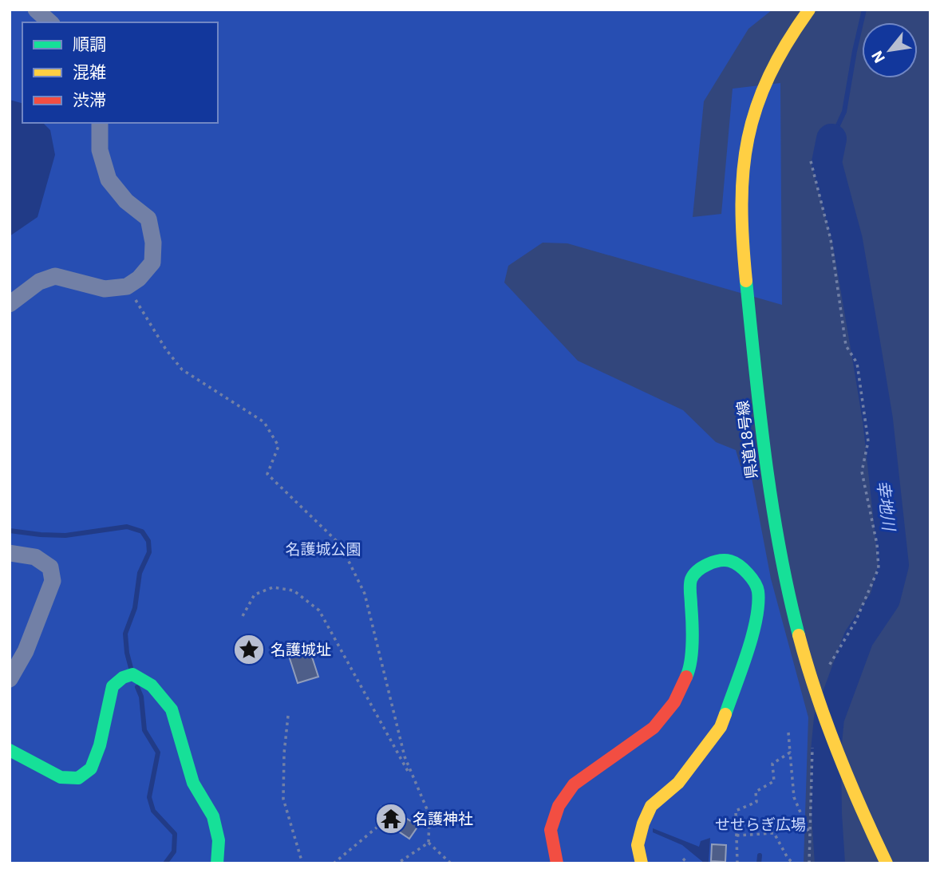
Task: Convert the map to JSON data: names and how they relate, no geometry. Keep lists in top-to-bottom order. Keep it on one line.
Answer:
{"streets":{"street":["県道18号線"]},"water":["幸地川"],"parks":["名護城公園","せせらぎ広場"],"places":{"place":["名護城址"],"temple":["名護神社"]},"legend":["順調","混雑","渋滞"],"north":"bottom left"}
